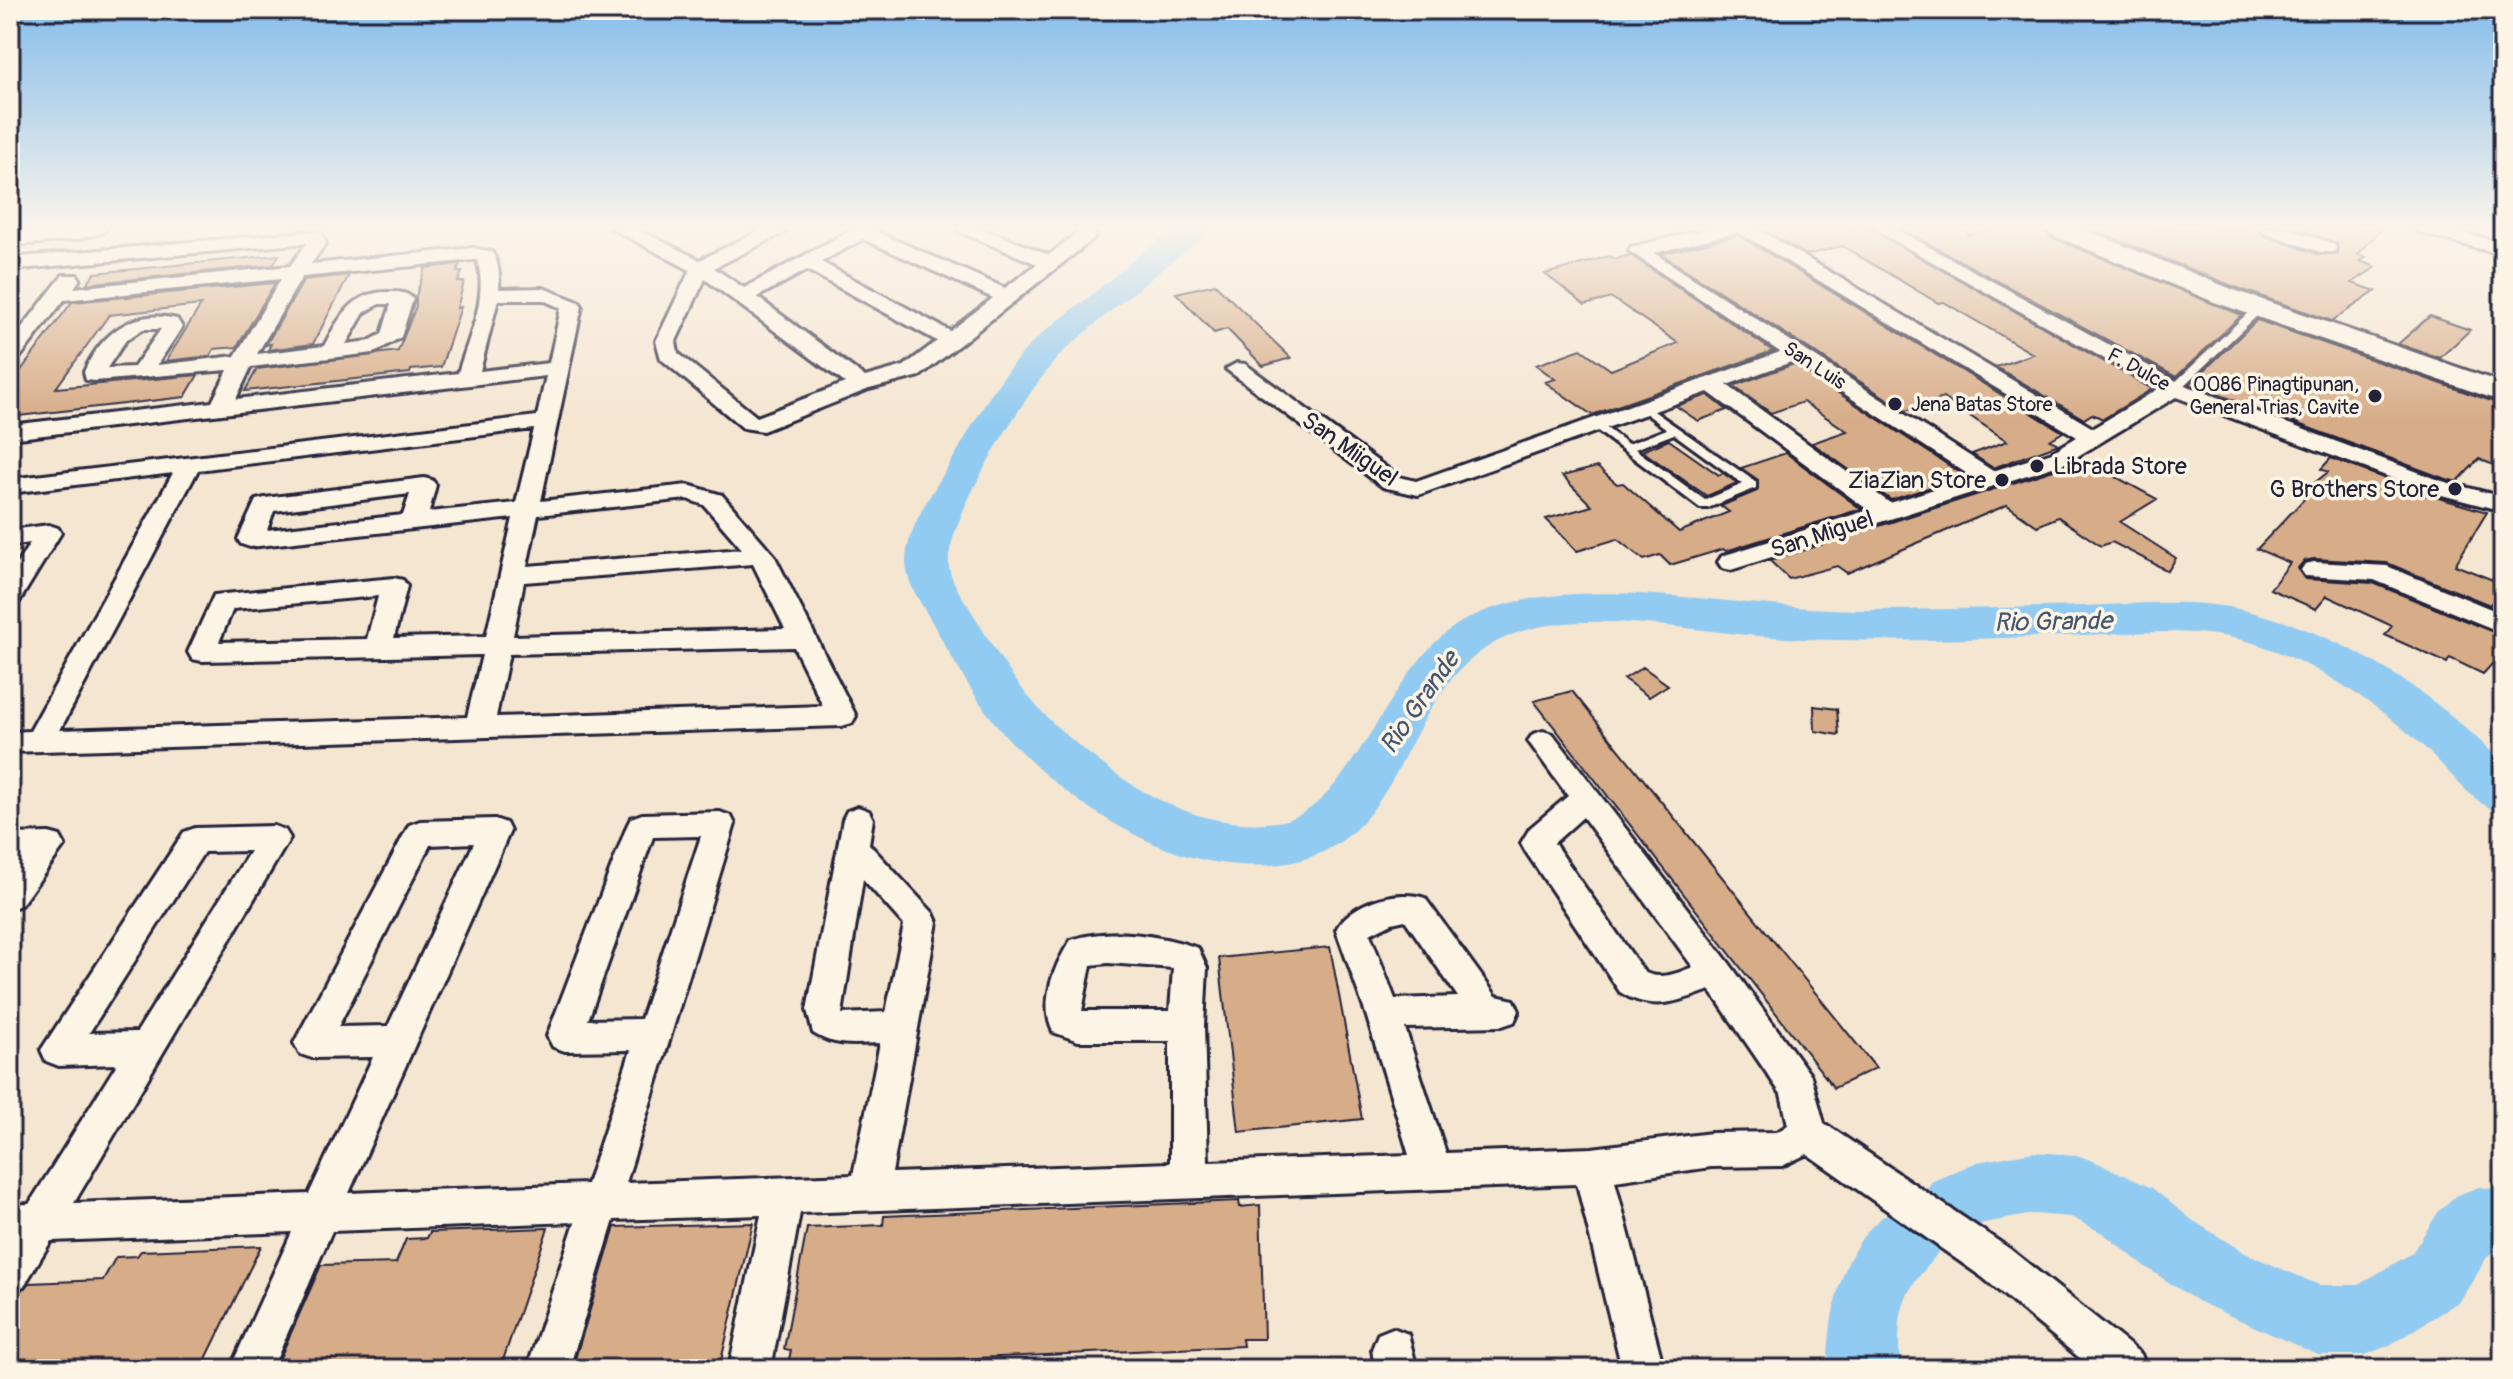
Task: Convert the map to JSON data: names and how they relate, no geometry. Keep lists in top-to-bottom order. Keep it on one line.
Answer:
{"streets":{"street":["San Luis","F. Dulce","San Miiguel","San Miguel"]},"crossings":[["San Luis","San Miguel"],["F. Dulce","San Miguel"]],"water":["Rio Grande"],"places":["0086 Pinagtipunan, General Trias, Cavite","Jena Batas Store","Librada Store","ZiaZian Store","G Brothers Store"]}
